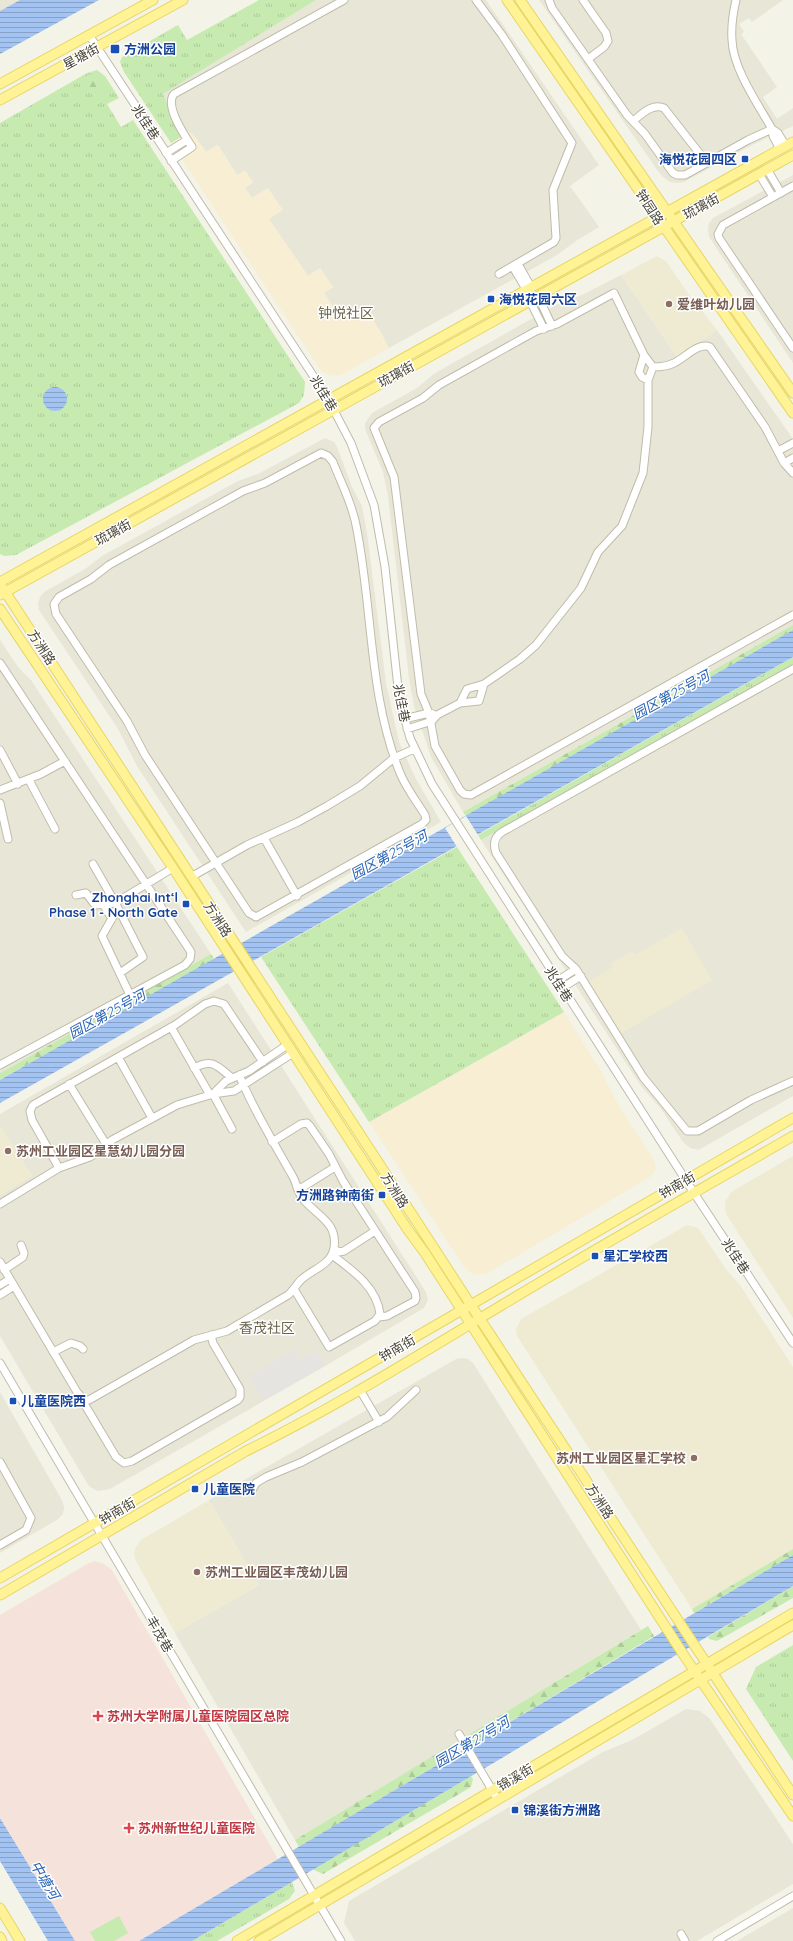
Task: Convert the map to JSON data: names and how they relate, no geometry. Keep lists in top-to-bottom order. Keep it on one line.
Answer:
{"streets":{"main road":["星塘街","琉璃街","钟园路","方洲路","钟南街","锦溪街"],"street":["兆佳巷","丰茂巷"]},"crossings":[["星塘街","兆佳巷"],["兆佳巷","琉璃街"],["兆佳巷","钟南街"],["琉璃街","钟园路"],["琉璃街","方洲路"],["方洲路","钟南街"],["方洲路","锦溪街"],["钟南街","丰茂巷"],["丰茂巷","锦溪街"]],"districts":["钟悦社区","香茂社区"],"water":["园区第25号河","园区第27号河","中塘河"],"places":{"transit":["方洲公园","海悦花园四区","海悦花园六区","Zhonghai Int‘l Phase 1 - North Gate","方洲路钟南街","星汇学校西","儿童医院西","儿童医院","锦溪街方洲路"],"other":["爱维叶幼儿园","苏州工业园区星慧幼儿园分园","苏州工业园区星汇学校","苏州工业园区丰茂幼儿园"],"health":["苏州大学附属儿童医院园区总院","苏州新世纪儿童医院"]}}
